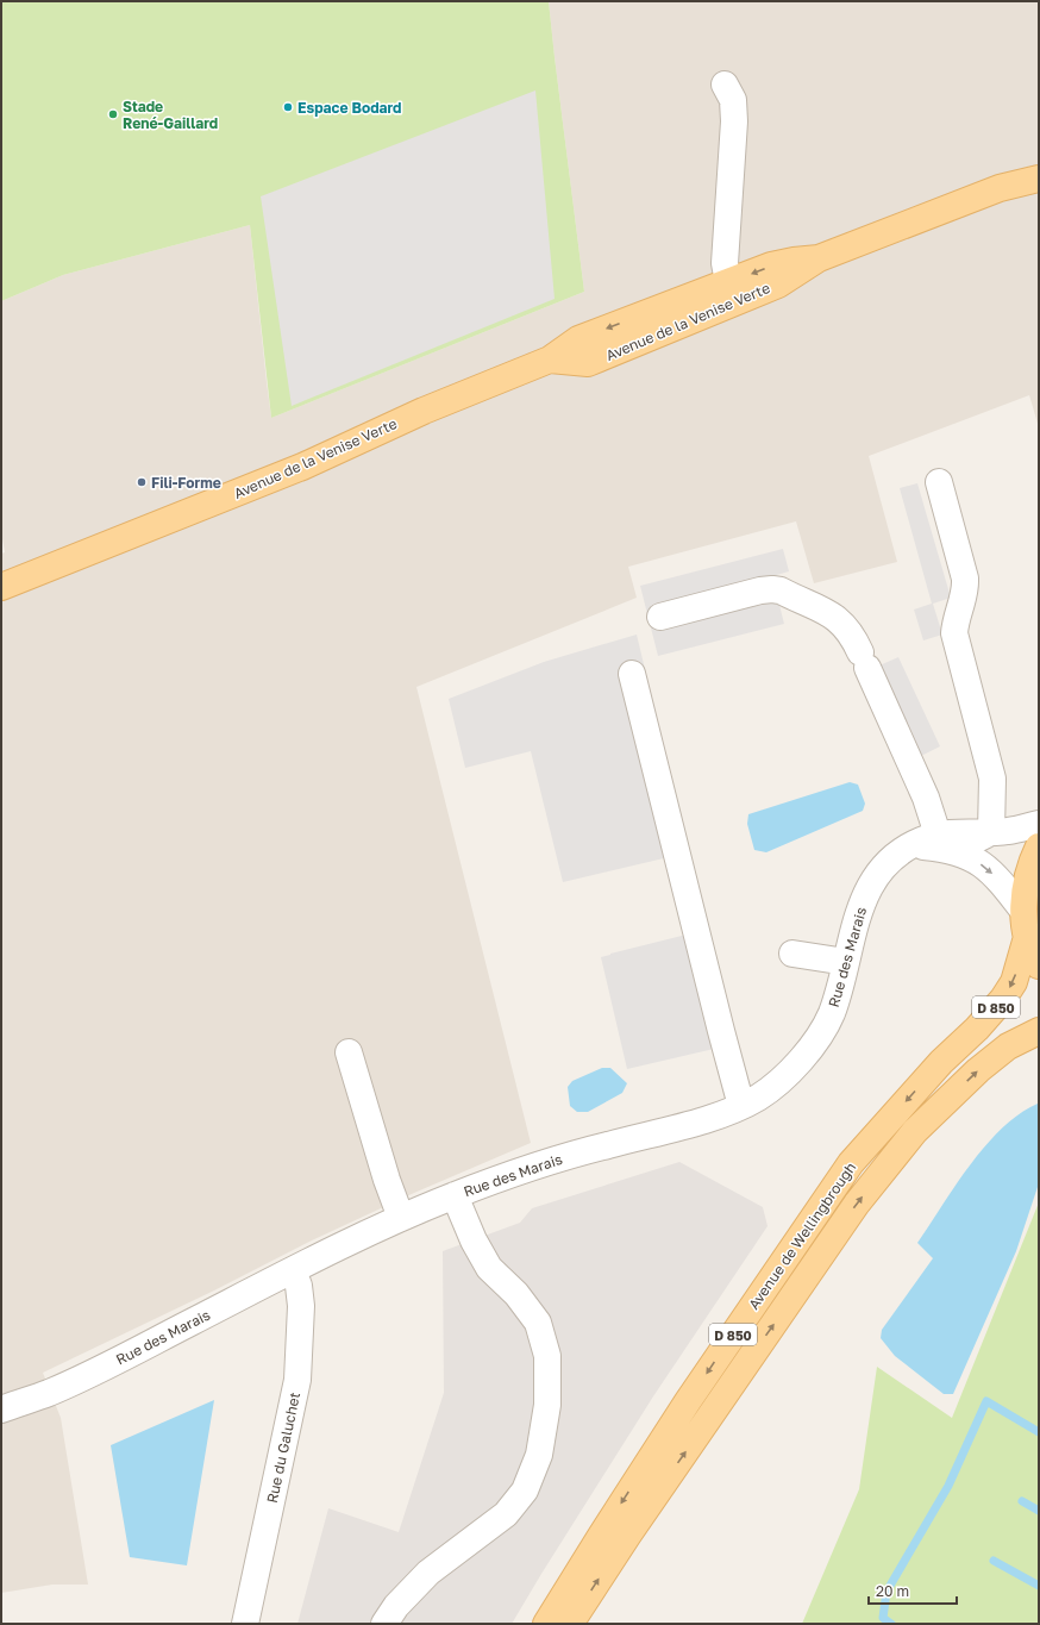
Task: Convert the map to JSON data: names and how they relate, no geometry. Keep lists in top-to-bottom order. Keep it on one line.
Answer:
{"streets":{"main road":["Avenue de la Venise Verte","D 850","Avenue de Wellingbrough"],"street":["Rue des Marais","Rue du Galuchet"]},"crossings":[["Rue des Marais","Rue du Galuchet"]],"places":["Espace Bodard","Stade René-Gaillard","Fili-Forme"],"scale_bar":"20 m"}
